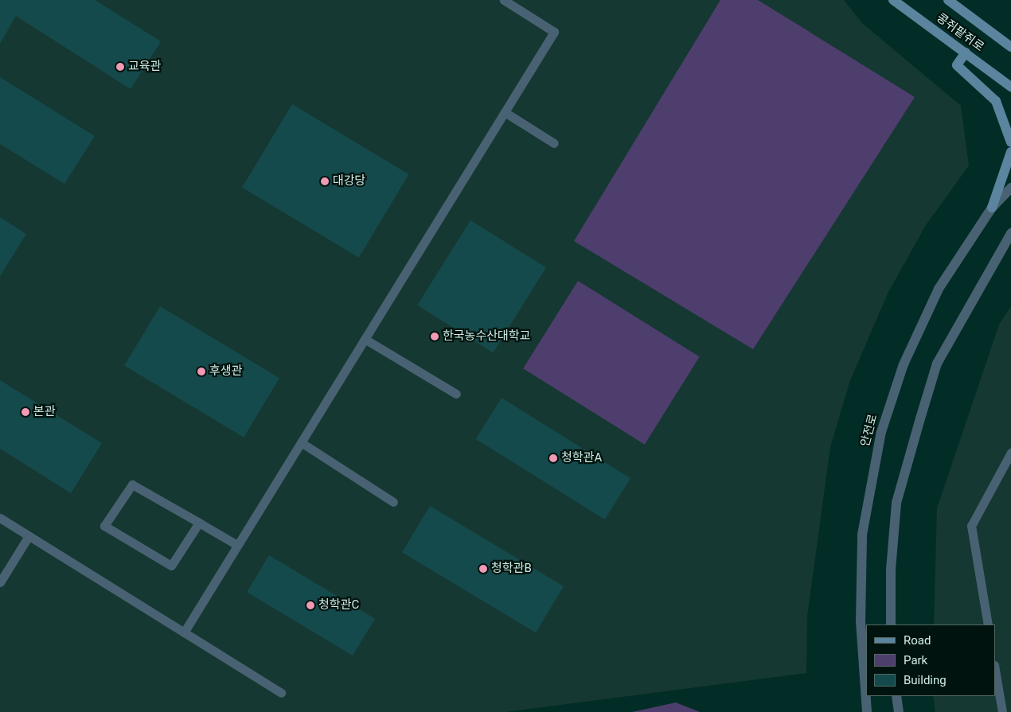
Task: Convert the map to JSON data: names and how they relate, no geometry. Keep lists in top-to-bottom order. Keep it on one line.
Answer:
{"streets":{"main road":["콩쥐팥쥐로"],"street":["안전로"]},"places":["교육관","대강당","한국농수산대학교","후생관","본관","청학관A","청학관B","청학관C"],"legend":["Road","Park","Building"]}
